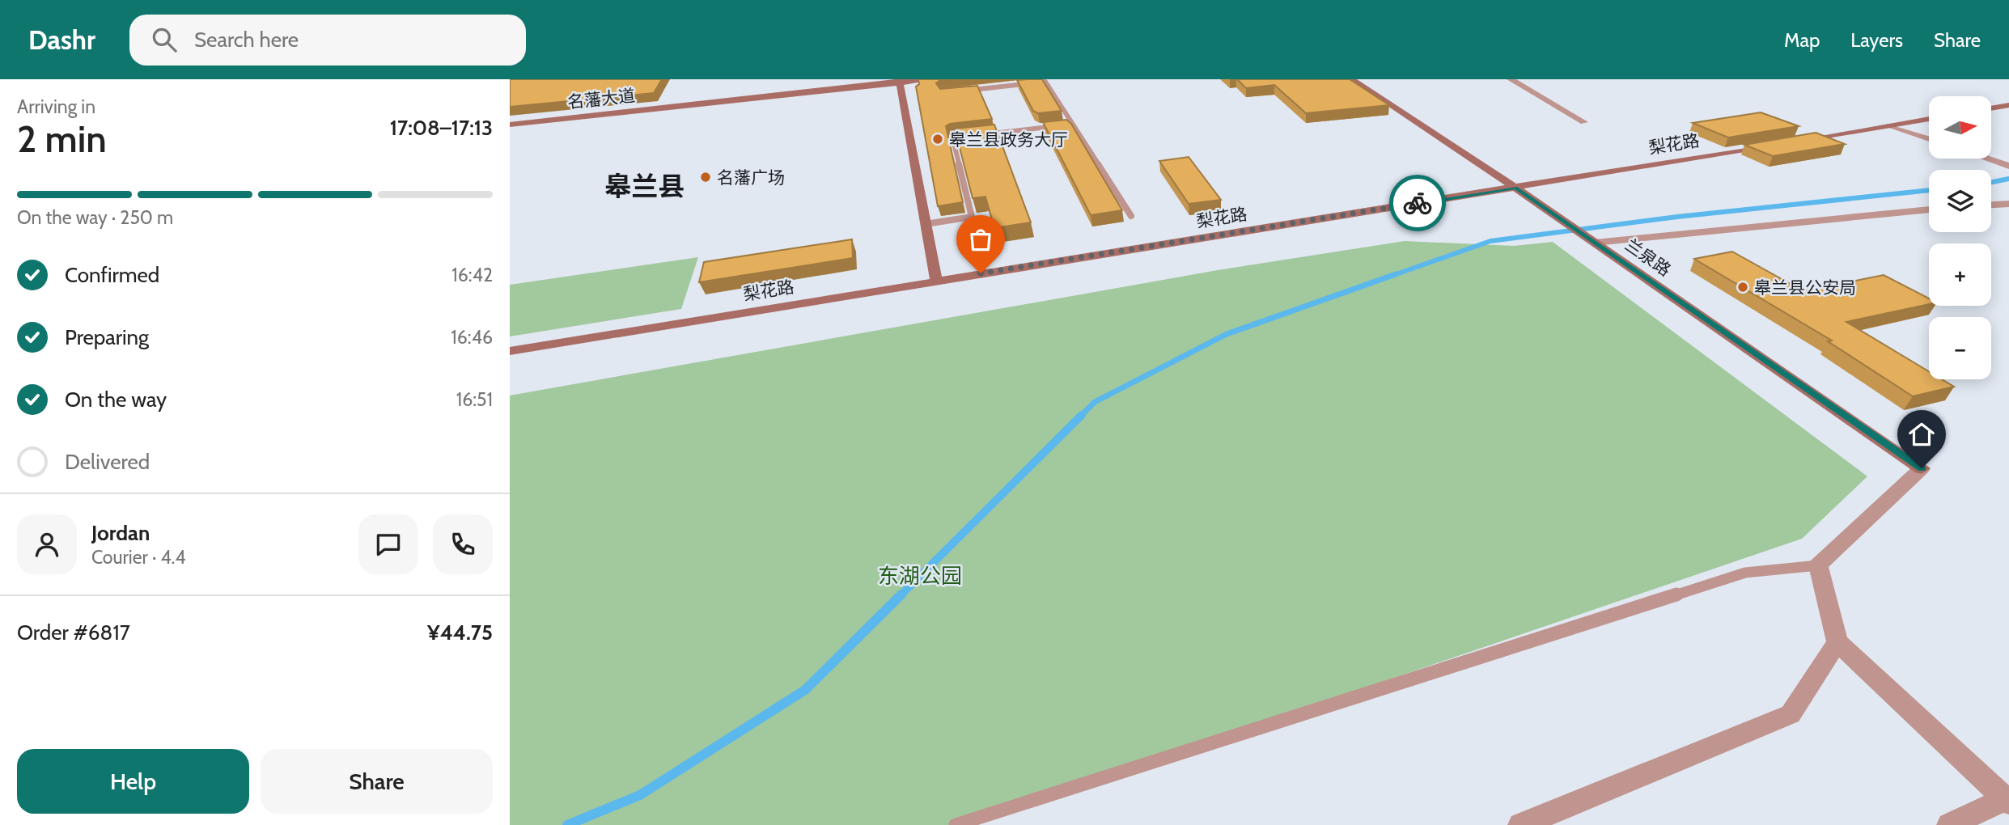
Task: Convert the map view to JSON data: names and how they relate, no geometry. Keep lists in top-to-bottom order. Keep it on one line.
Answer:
{"streets":{"main road":["名藩大道","梨花路","兰泉路"]},"crossings":[["梨花路","兰泉路"]],"districts":["皋兰县"],"parks":["东湖公园"],"places":["皋兰县政务大厅","名藩广场","皋兰县公安局"],"north":"right","page":{"header":"Dashr","search":"Search here","nav":["Map","Layers","Share"],"heading":["2 min","Arriving in","17:08–17:13"],"panel":["Jordan","Courier · 4.4","Order #6817","¥44.75"],"map_buttons":["+","−"],"bar":"On the way · 250 m","list":[["Confirmed","16:42"],["Preparing","16:46"],["On the way","16:51"],"Delivered"],"buttons":["Help","Share"]}}
